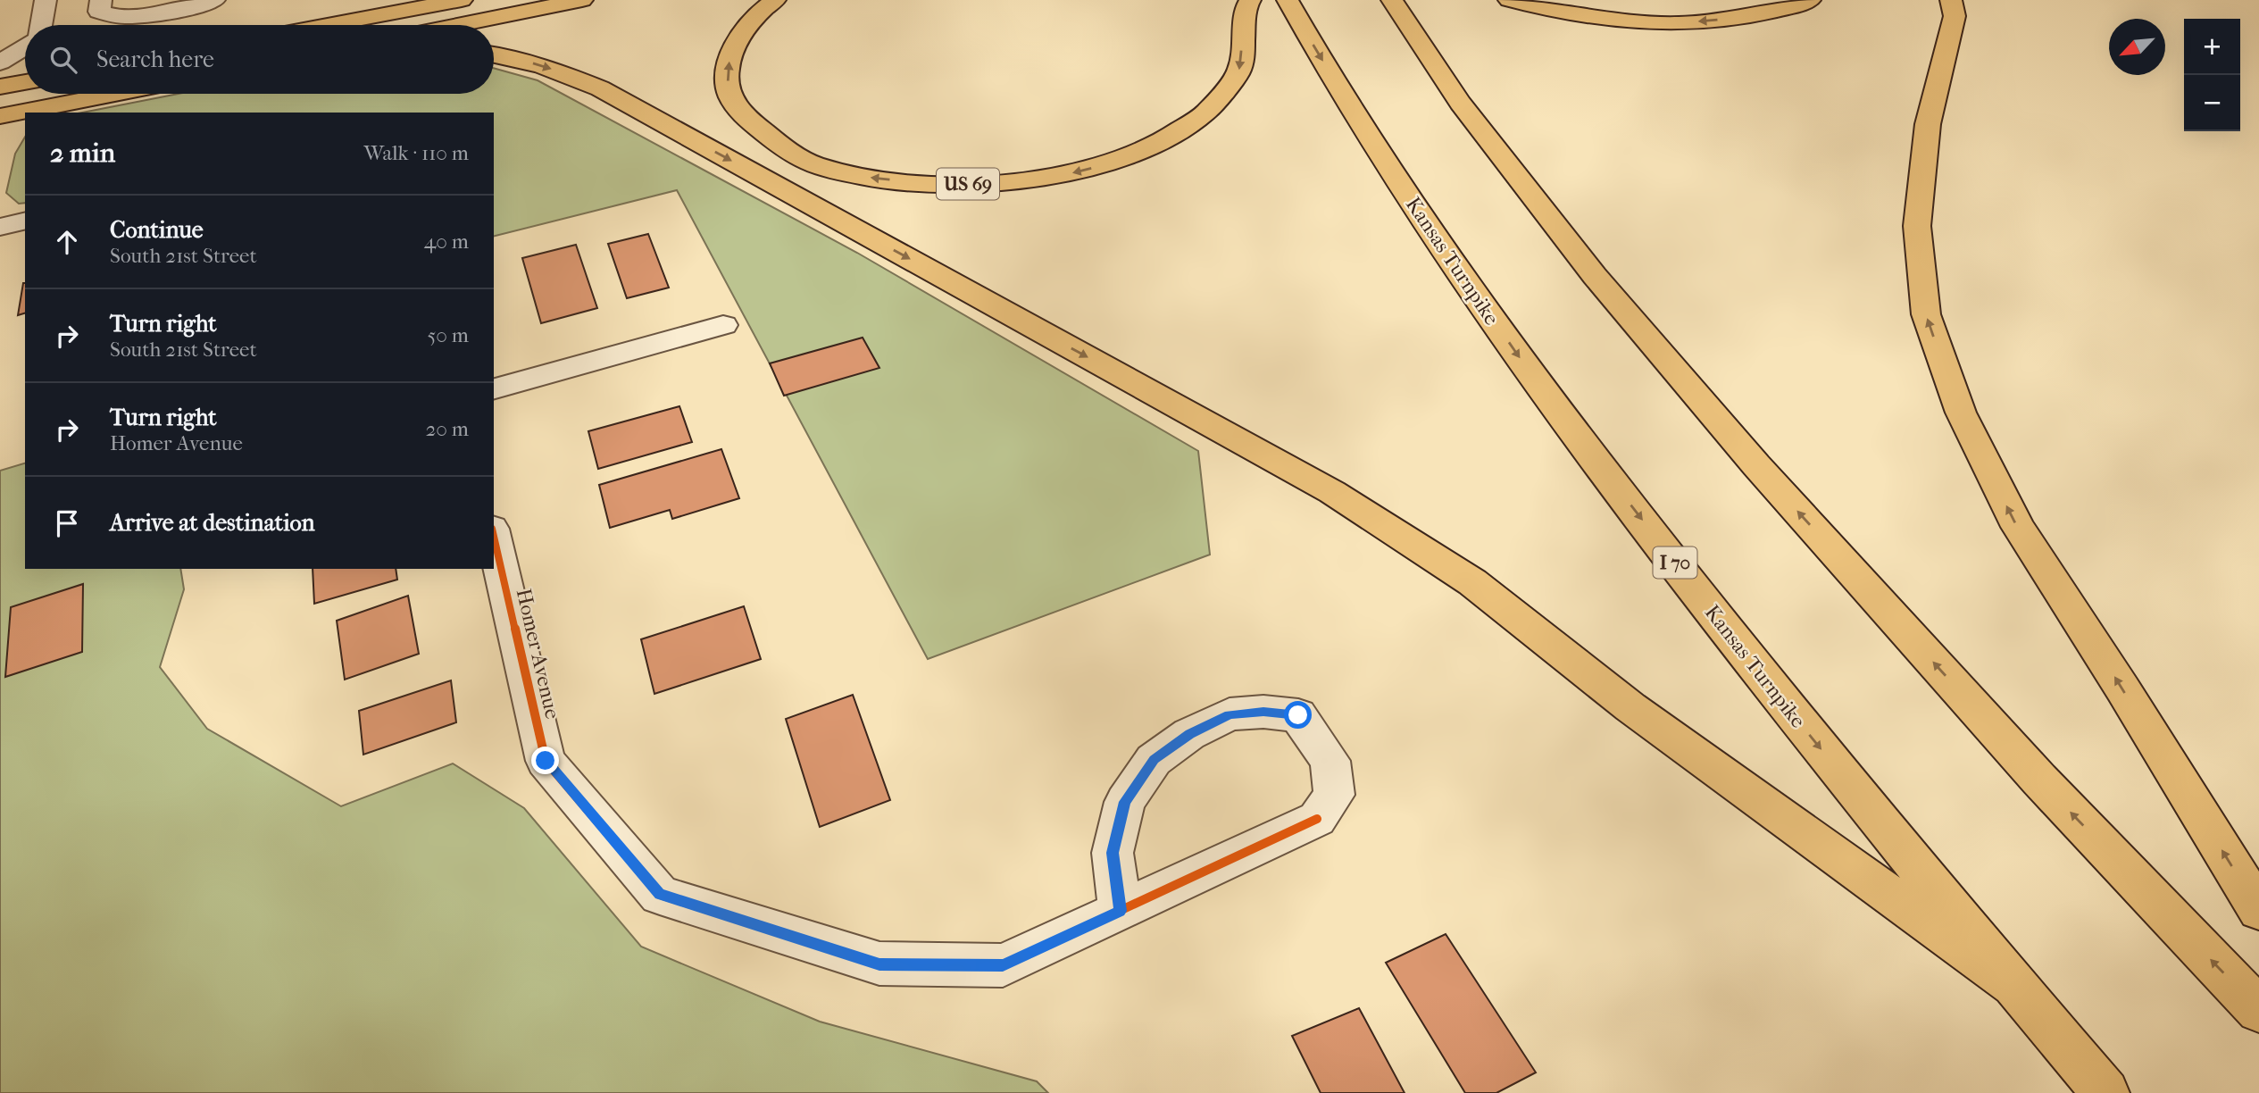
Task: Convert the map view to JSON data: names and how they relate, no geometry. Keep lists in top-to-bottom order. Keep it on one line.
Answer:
{"streets":{"main road":["US 69","Kansas Turnpike","I 70"],"street":["Homer Avenue"]},"north":"bottom left","page":{"map_buttons":["+","−"],"search":"Search here","heading":["2 min","Walk · 110 m"],"list":[["Continue","South 21st Street","40 m"],["Turn right","South 21st Street","50 m"],["Turn right","Homer Avenue","20 m"],"Arrive at destination"]}}
